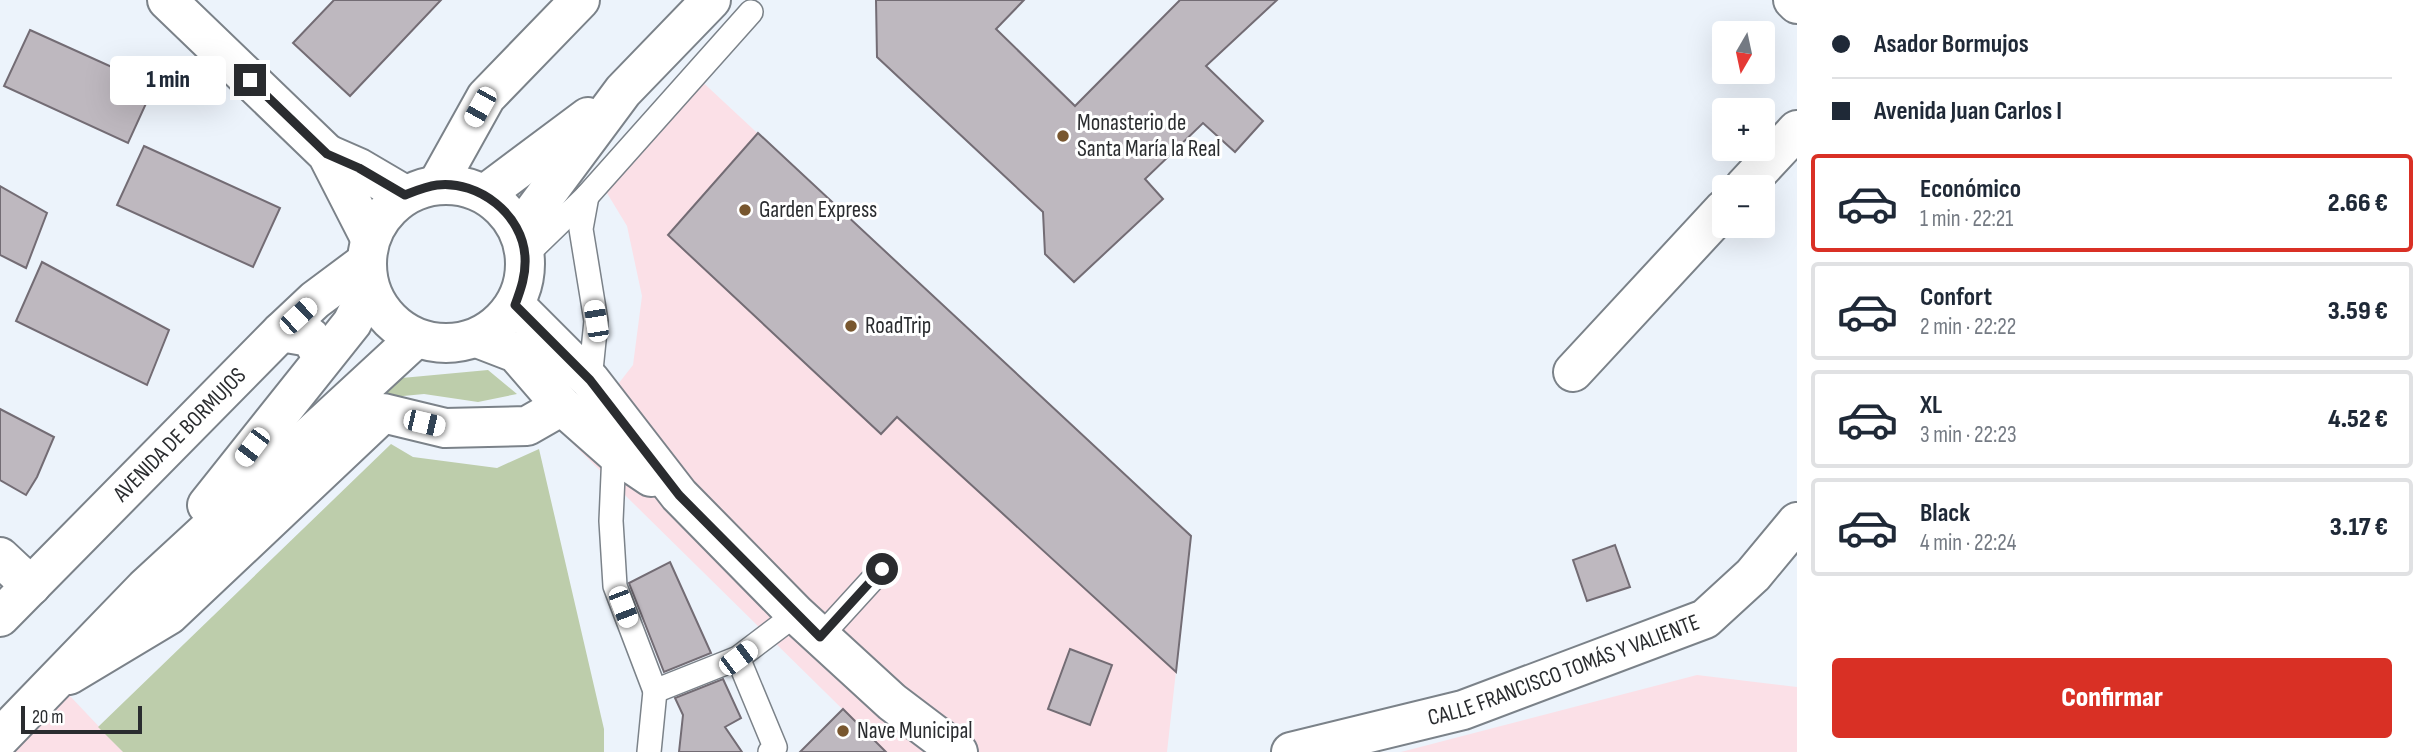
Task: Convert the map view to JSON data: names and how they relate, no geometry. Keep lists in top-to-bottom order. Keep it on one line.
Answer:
{"streets":{"street":["AVENIDA DE BORMUJOS","CALLE FRANCISCO TOMÁS Y VALIENTE"]},"places":["Monasterio de Santa María la Real","Garden Express","RoadTrip","Nave Municipal"],"scale_bar":"20 m","north":"bottom","page":{"banner":["Asador Bormujos","Avenida Juan Carlos I"],"map_buttons":["+","−"],"bubble":"1 min","list":[{"name":"Económico","note":"1 min · 22:21","value":"2.66 €"},{"name":"Confort","note":"2 min · 22:22","value":"3.59 €"},{"name":"XL","note":"3 min · 22:23","value":"4.52 €"},{"name":"Black","note":"4 min · 22:24","value":"3.17 €"}],"buttons":"Confirmar","scale":"20 m"}}
